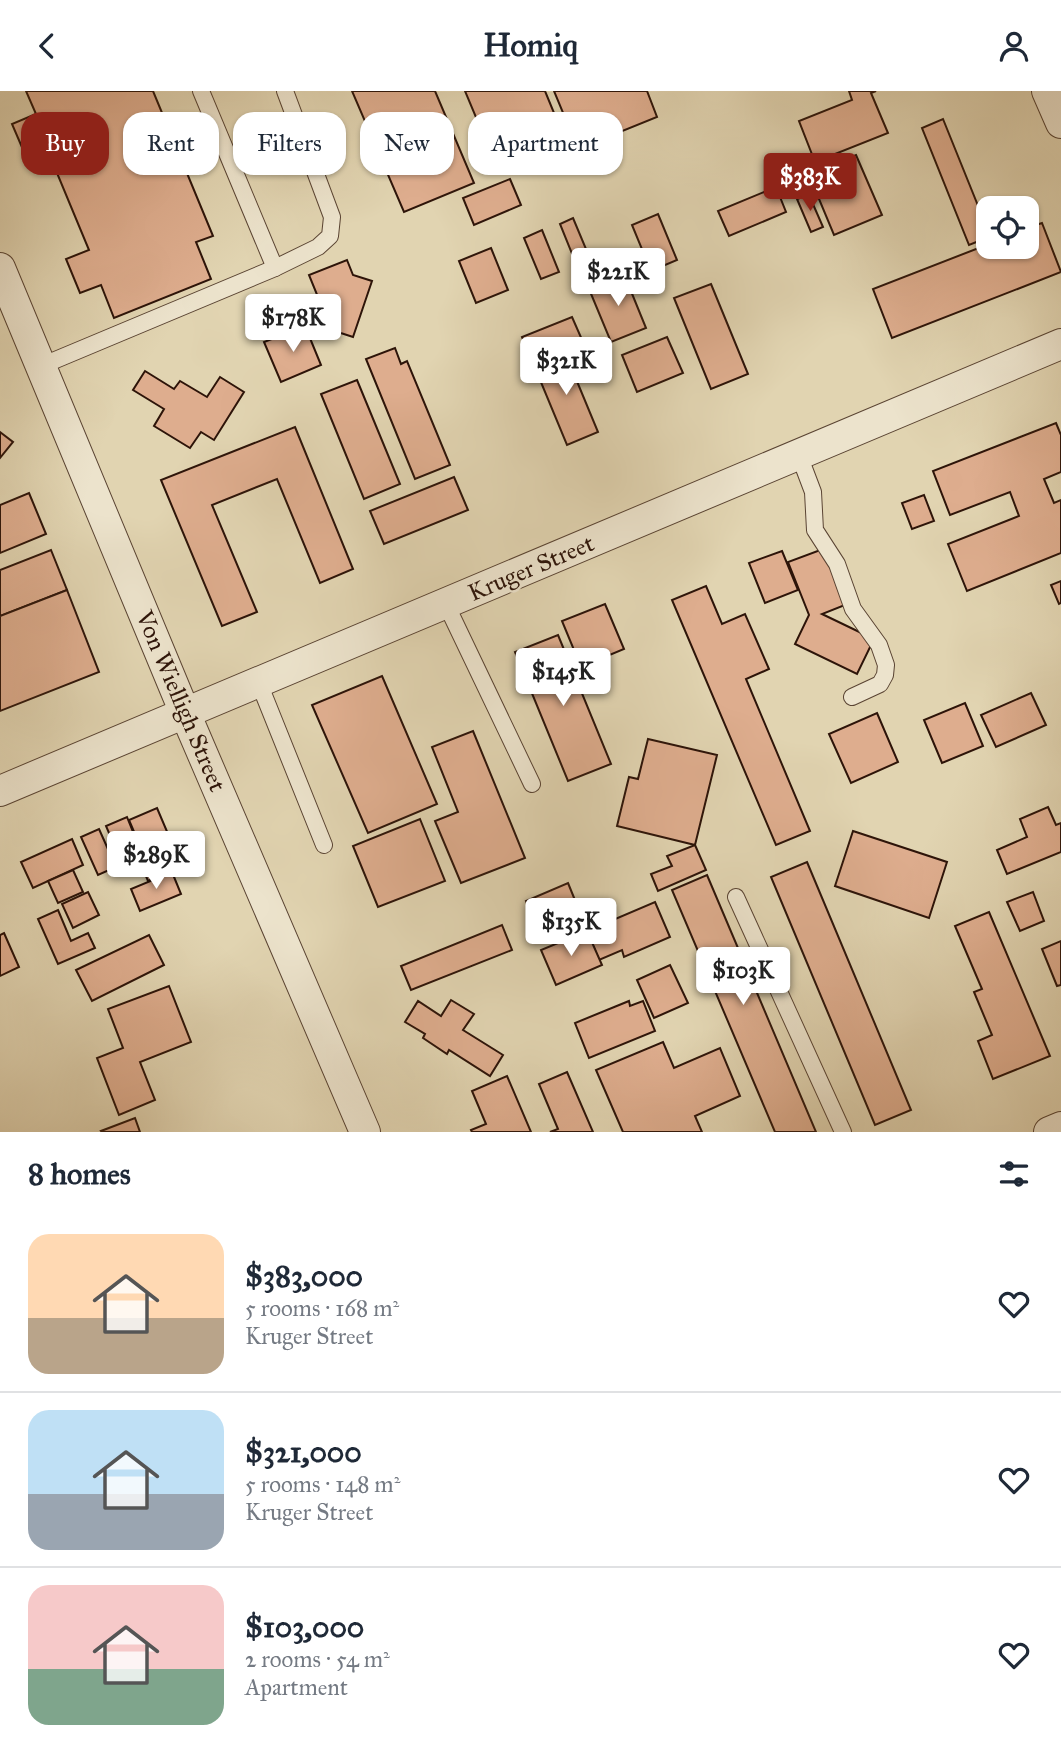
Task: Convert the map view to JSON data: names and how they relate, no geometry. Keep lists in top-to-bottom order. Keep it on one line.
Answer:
{"streets":{"street":["Kruger Street","Von Wielligh Street"]},"crossings":[["Kruger Street","Von Wielligh Street"]],"page":{"header":"Homiq","chip":["Buy","Rent","Filters","New","Apartment"],"price":["$383K","$221K","$178K","$321K","$145K","$289K","$135K","$103K"],"heading":"8 homes","list":[{"name":"$383,000","note":"5 rooms · 168 m² · Kruger Street"},{"name":"$321,000","note":"5 rooms · 148 m² · Kruger Street"},{"name":"$103,000","note":"2 rooms · 54 m² · Apartment"}]}}
